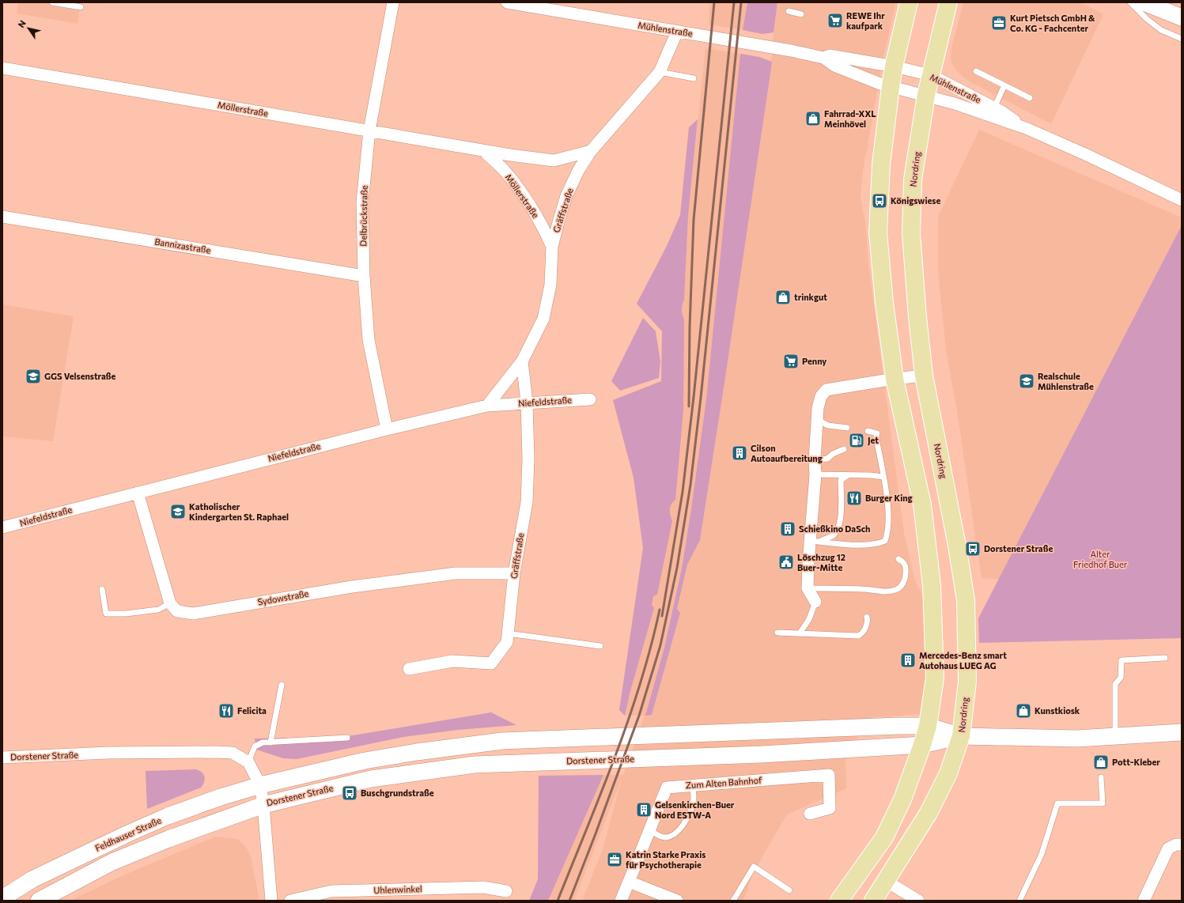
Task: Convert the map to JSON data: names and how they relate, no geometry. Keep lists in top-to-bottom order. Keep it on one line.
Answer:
{"streets":{"main road":["Nordring","Dorstener Straße","Feldhauser Straße"],"street":["Mühlenstraße","Möllerstraße","Gräffstraße","Delbrückstraße","Bannizastraße","Niefeldstraße","Sydowstraße","Zum Alten Bahnhof","Uhlenwinkel"]},"crossings":[["Mühlenstraße","Nordring"],["Mühlenstraße","Gräffstraße"],["Möllerstraße","Gräffstraße"],["Möllerstraße","Delbrückstraße"],["Nordring","Dorstener Straße"],["Gräffstraße","Niefeldstraße"],["Gräffstraße","Sydowstraße"],["Delbrückstraße","Bannizastraße"],["Delbrückstraße","Niefeldstraße"],["Dorstener Straße","Feldhauser Straße"]],"parks":["Alter Friedhof Buer"],"places":{"supermarket":["REWE Ihr kaufpark","Penny"],"office":["Kurt Pietsch GmbH & Co. KG - Fachcenter","Katrin Starke Praxis für Psychotherapie"],"shop":["Fahrrad-XXL Meinhövel","trinkgut","Kunstkiosk","Pott-Kleber"],"bus stop":["Königswiese","Dorstener Straße","Buschgrundstraße"],"school or university":["GGS Velsenstraße","Realschule Mühlenstraße","Katholischer Kindergarten St. Raphael"],"fuel station":["Jet"],"building":["Cilson Autoaufbereitung","Schießkino DaSch","Mercedes-Benz smart Autohaus LUEG AG","Gelsenkirchen-Buer Nord ESTW-A"],"restaurant":["Burger King","Felicita"],"public building":["Löschzug 12 Buer-Mitte"]},"north":"top left"}
